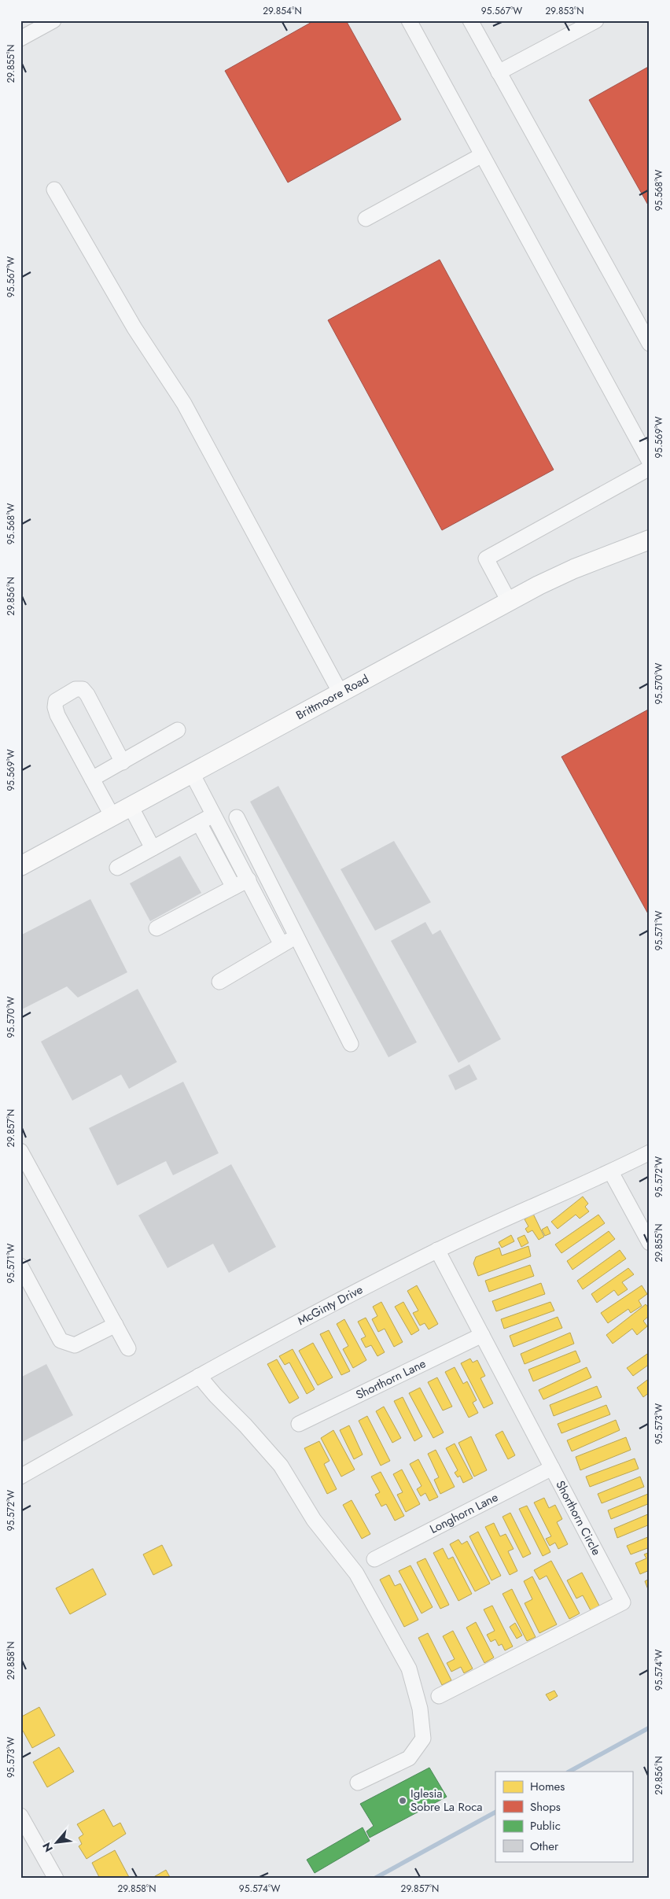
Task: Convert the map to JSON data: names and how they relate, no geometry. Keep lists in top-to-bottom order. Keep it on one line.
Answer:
{"streets":{"main road":["Brittmoore Road"],"street":["McGinty Drive","Shorthorn Lane","Longhorn Lane","Shorthorn Circle"]},"crossings":[["McGinty Drive","Shorthorn Circle"],["Shorthorn Lane","Shorthorn Circle"],["Longhorn Lane","Shorthorn Circle"]],"places":["Iglesia Sobre La Roca"],"legend":["Homes","Shops","Public","Other"],"north":"bottom left","coordinates":["29.854°N","95.567°W","29.853°N","29.855°N","95.568°W","95.569°W","29.856°N","95.570°W","95.571°W","29.857°N","95.572°W","95.573°W","29.858°N","95.574°W"]}
